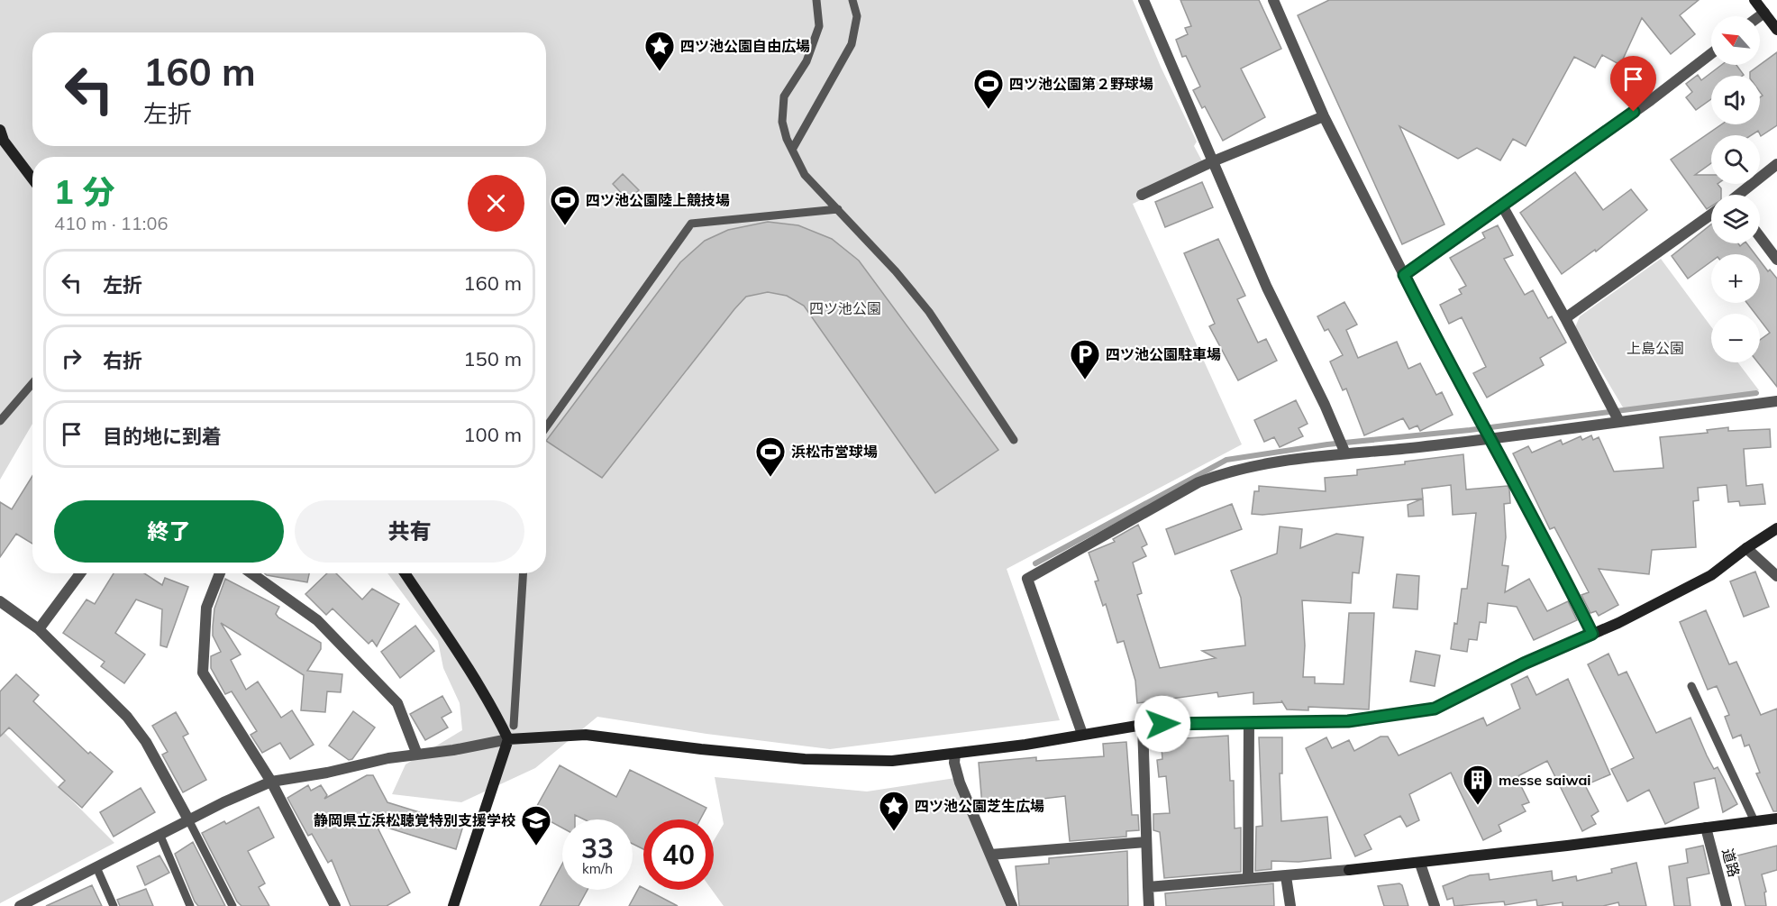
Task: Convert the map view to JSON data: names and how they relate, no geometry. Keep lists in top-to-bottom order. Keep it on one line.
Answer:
{"streets":{"street":["道路"]},"parks":["四ツ池公園","上島公園"],"places":{"place":["四ツ池公園自由広場","四ツ池公園芝生広場"],"sports":["四ツ池公園第２野球場","四ツ池公園陸上競技場","浜松市営球場"],"parking":["四ツ池公園駐車場"],"building":["messe saiwai"],"school or university":["静岡県立浜松聴覚特別支援学校"]},"north":"top left","page":{"map_buttons":["+","−"],"turn":["160 m","左折"],"heading":["1 分","410 m · 11:06"],"list":[{"name":"左折","value":"160 m"},{"name":"右折","value":"150 m"},{"name":"目的地に到着","value":"100 m"}],"buttons":["終了","共有"],"speed":"33 km/h","limit":"40"}}
